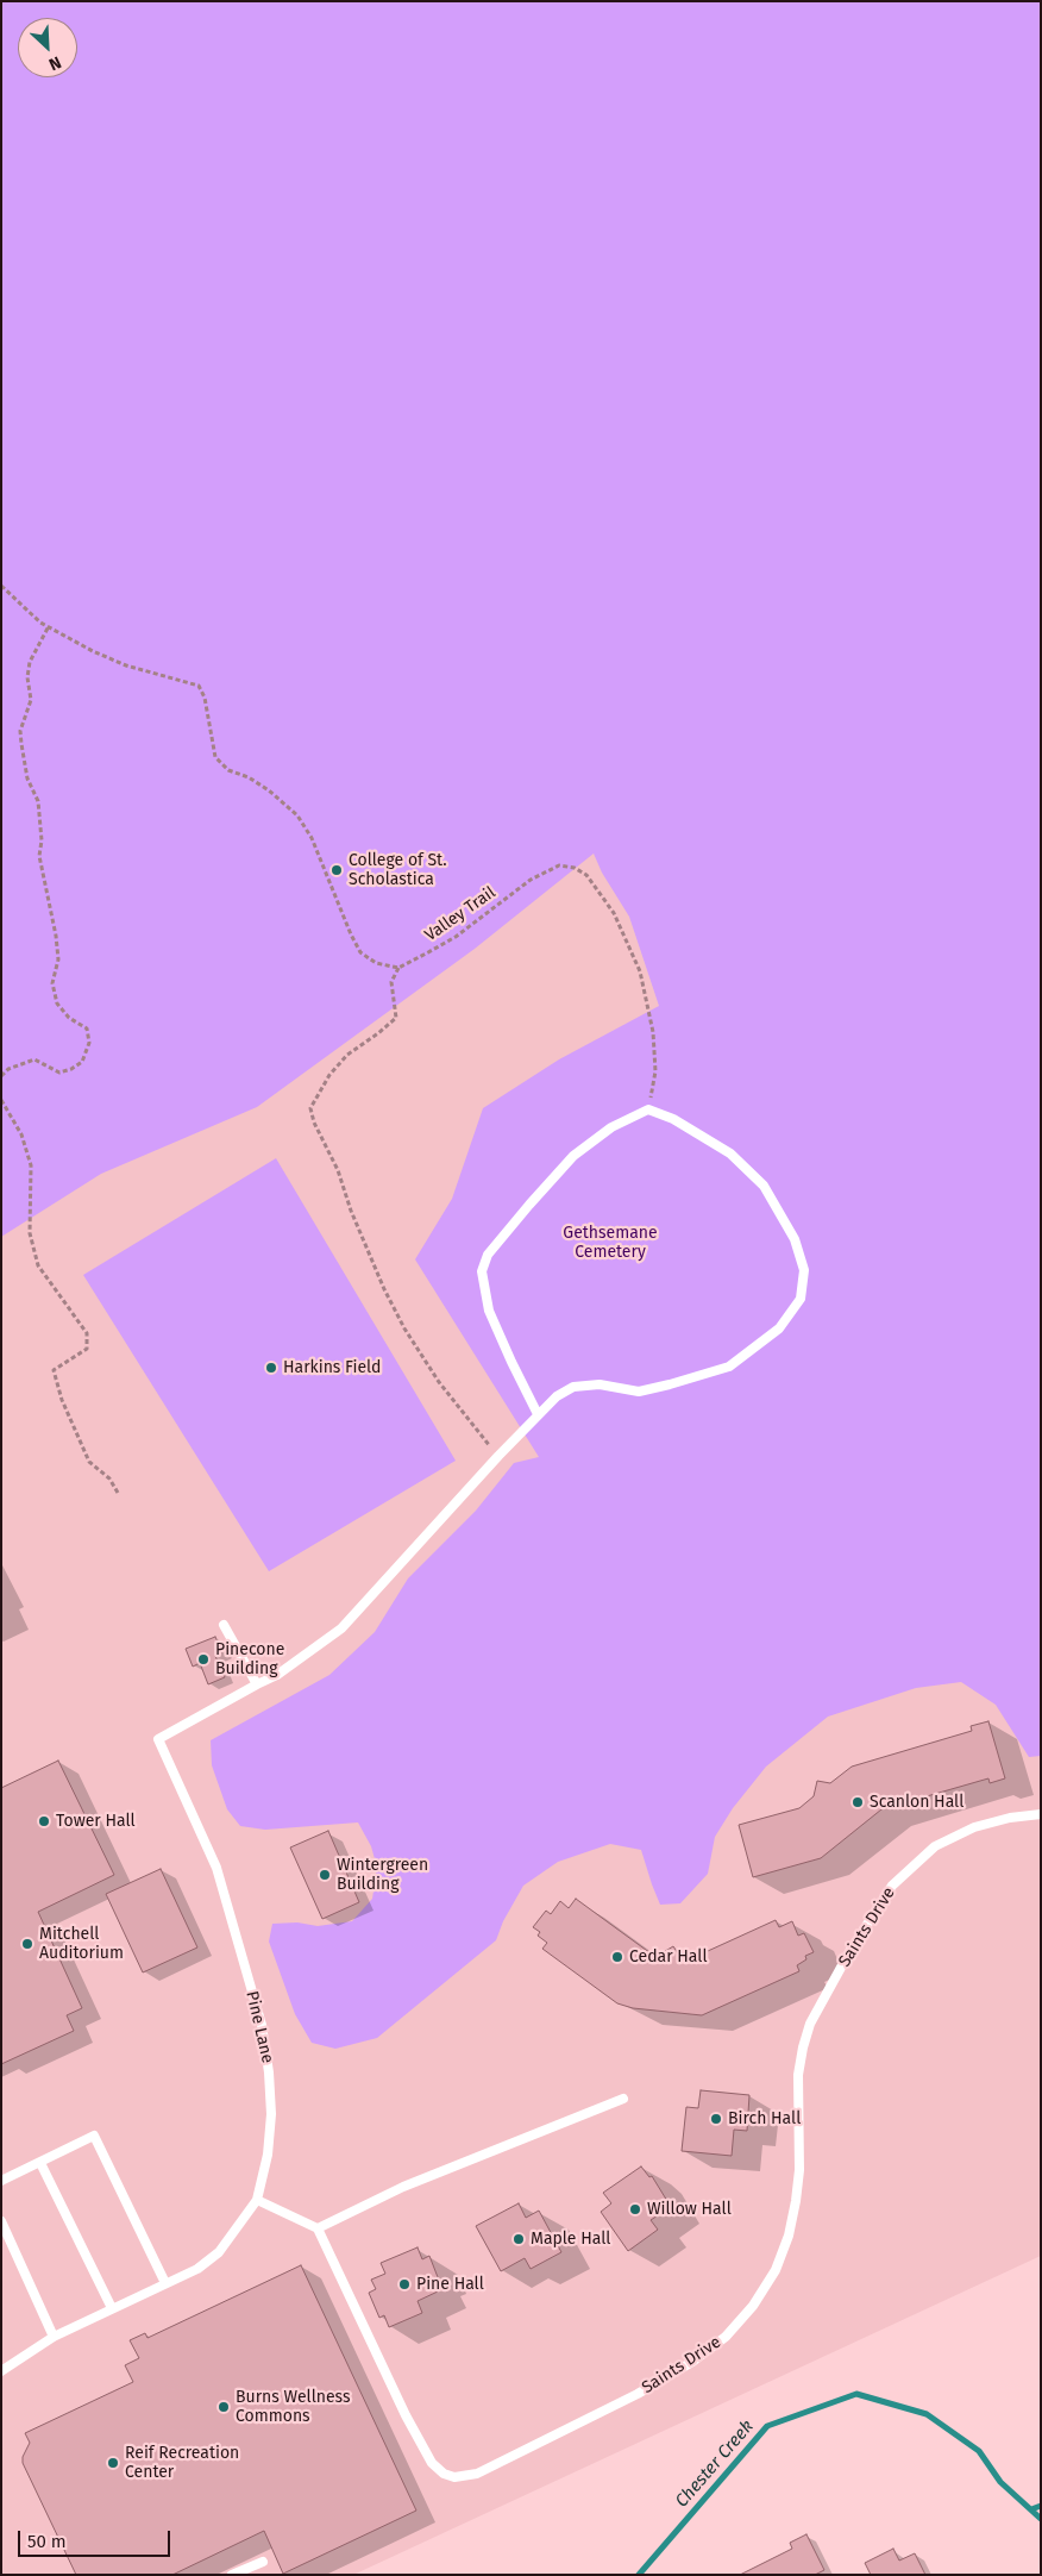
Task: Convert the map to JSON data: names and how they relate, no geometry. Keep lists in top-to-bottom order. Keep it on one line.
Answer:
{"streets":{"lane":["Saints Drive","Pine Lane"],"path":["Valley Trail"]},"water":["Chester Creek"],"parks":["Gethsemane Cemetery"],"places":["College of St. Scholastica","Harkins Field","Pinecone Building","Scanlon Hall","Tower Hall","Wintergreen Building","Mitchell Auditorium","Cedar Hall","Birch Hall","Willow Hall","Maple Hall","Pine Hall","Burns Wellness Commons","Reif Recreation Center"],"scale_bar":"50 m","north":"bottom right"}
